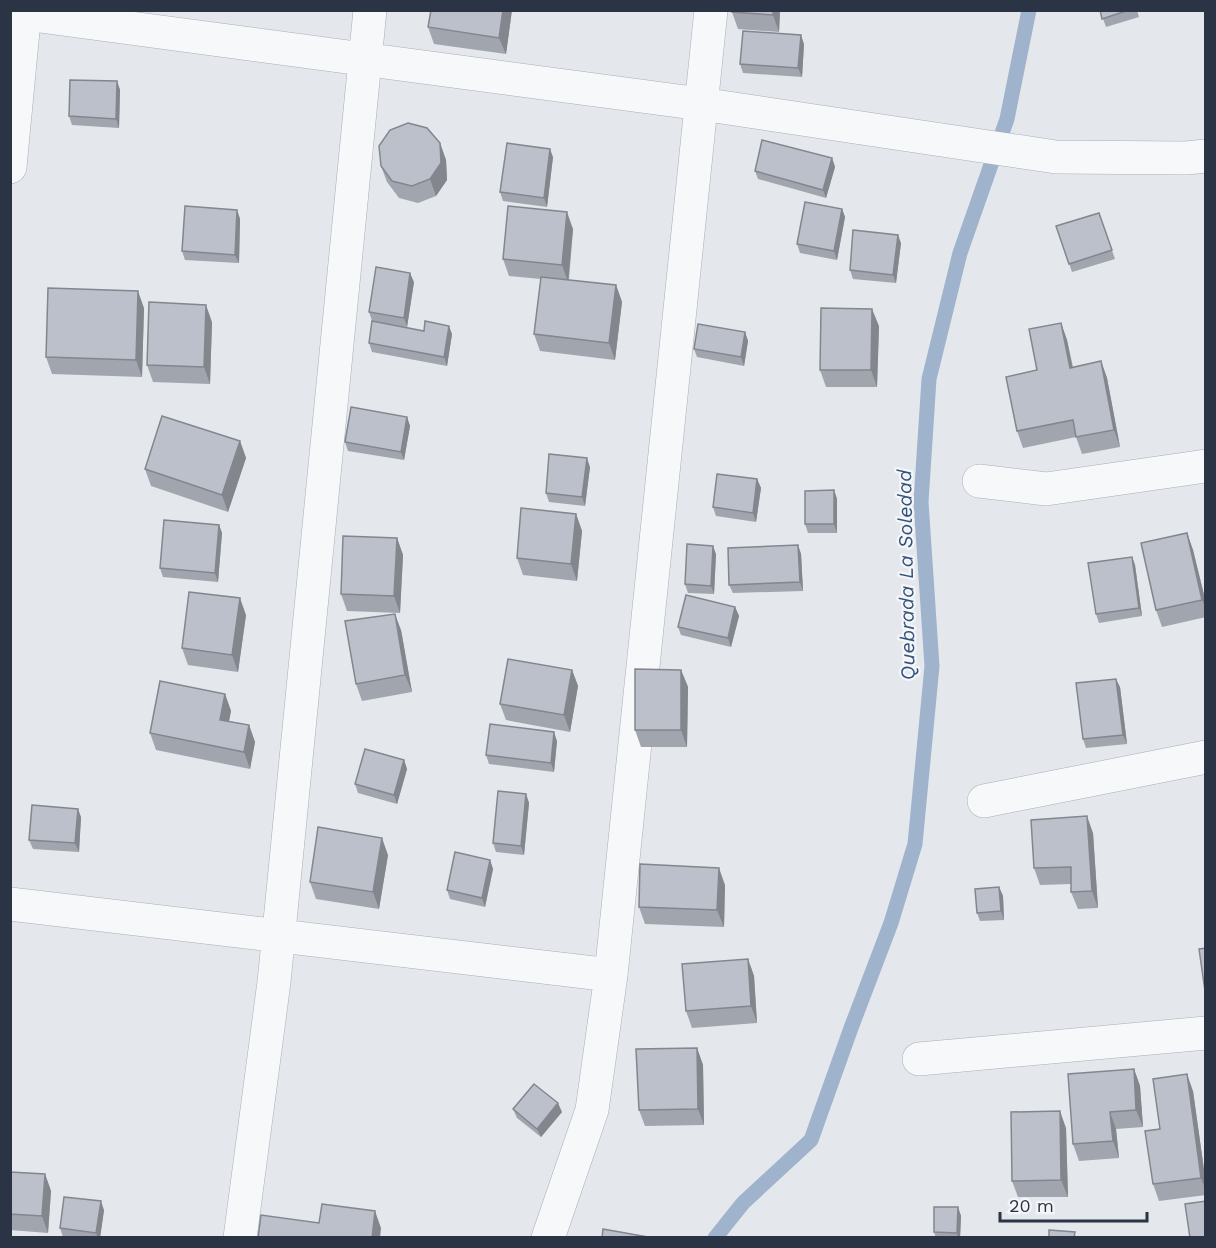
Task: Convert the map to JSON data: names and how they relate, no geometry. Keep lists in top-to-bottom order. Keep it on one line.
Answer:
{"water":["Quebrada La Soledad"],"scale_bar":"20 m"}
